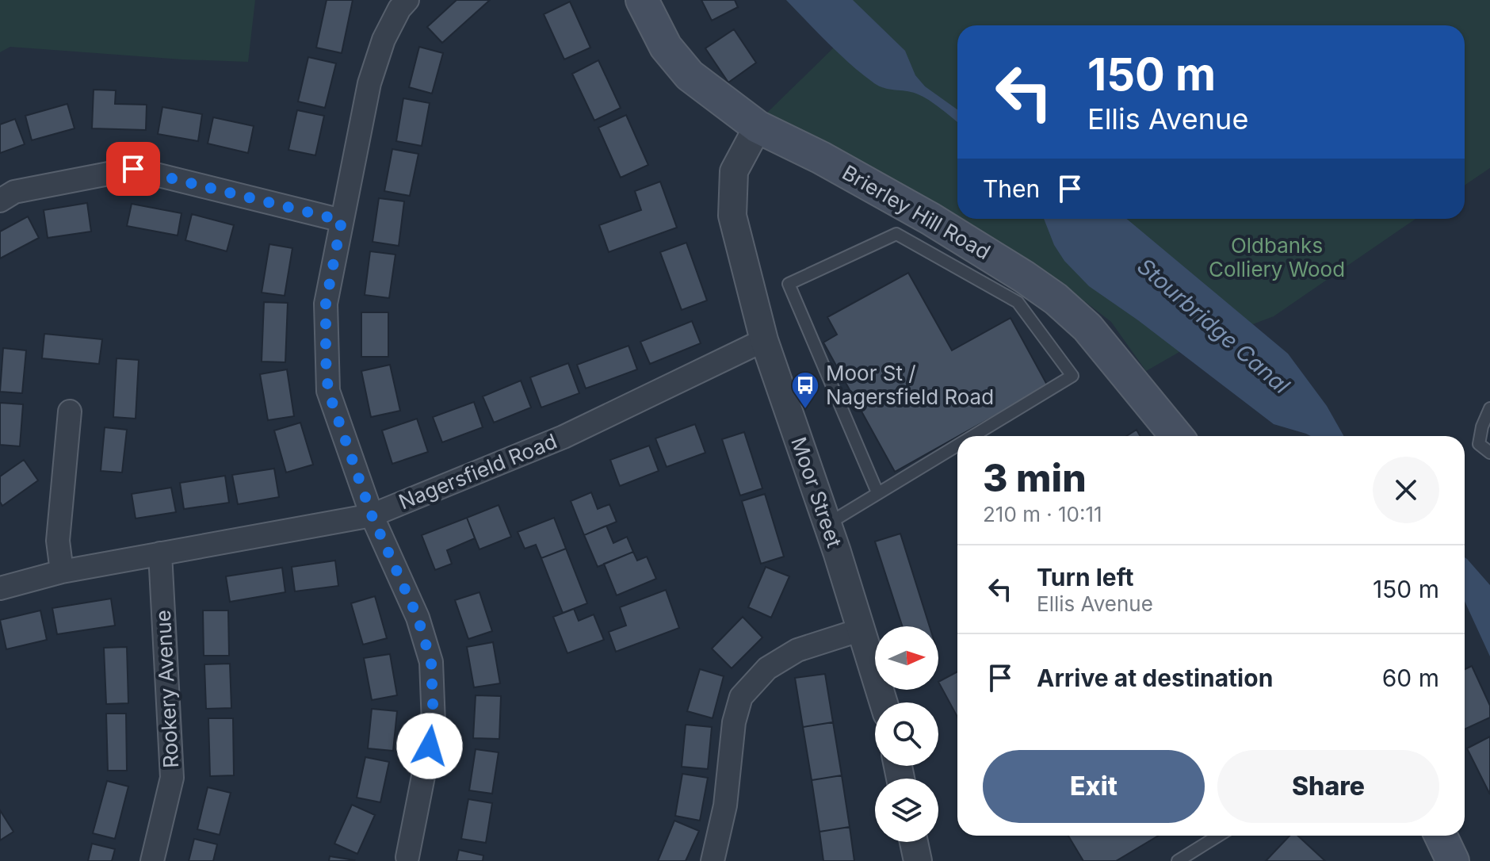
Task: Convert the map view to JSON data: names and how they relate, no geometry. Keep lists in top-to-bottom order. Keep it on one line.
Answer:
{"streets":{"main road":["Brierley Hill Road"],"street":["Nagersfield Road","Moor Street","Rookery Avenue"]},"crossings":[["Brierley Hill Road","Moor Street"],["Nagersfield Road","Moor Street"],["Nagersfield Road","Rookery Avenue"]],"water":["Stourbridge Canal"],"parks":["Oldbanks Colliery Wood"],"places":{"bus stop":["Moor St / Nagersfield Road"]},"north":"right","page":{"turn":["150 m","Ellis Avenue"],"then":"Then","heading":["3 min","210 m · 10:11"],"list":[{"name":"Turn left","note":"Ellis Avenue","value":"150 m"},{"name":"Arrive at destination","value":"60 m"}],"buttons":["Exit","Share"]}}
